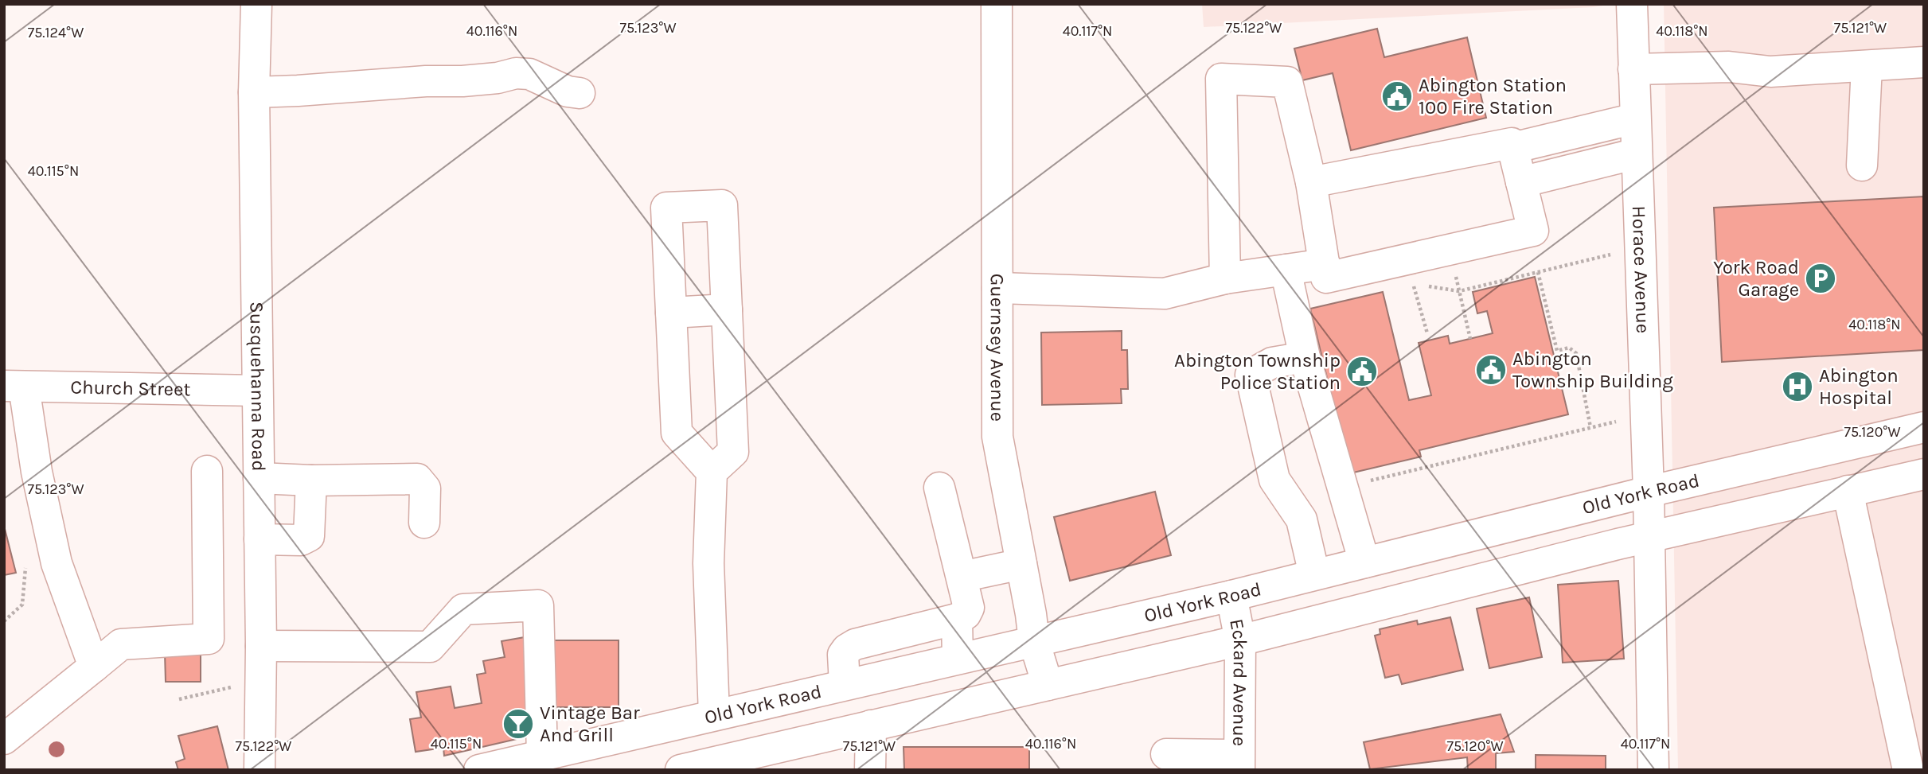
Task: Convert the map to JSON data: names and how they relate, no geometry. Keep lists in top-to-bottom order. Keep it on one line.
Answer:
{"streets":{"main road":["Horace Avenue","Guernsey Avenue","Susquehanna Road","Church Street","Old York Road","Eckard Avenue"]},"crossings":[["Horace Avenue","Old York Road"],["Guernsey Avenue","Old York Road"],["Susquehanna Road","Church Street"],["Old York Road","Eckard Avenue"]],"places":{"public building":["Abington Station 100 Fire Station","Abington Township Building","Abington Township Police Station"],"parking":["York Road Garage"],"hospital":["Abington Hospital"],"bar":["Vintage Bar And Grill"]},"coordinates":["75.123°W","75.122°W","75.121°W","40.116°N","40.117°N","40.118°N","75.124°W","40.115°N","75.120°W"]}
